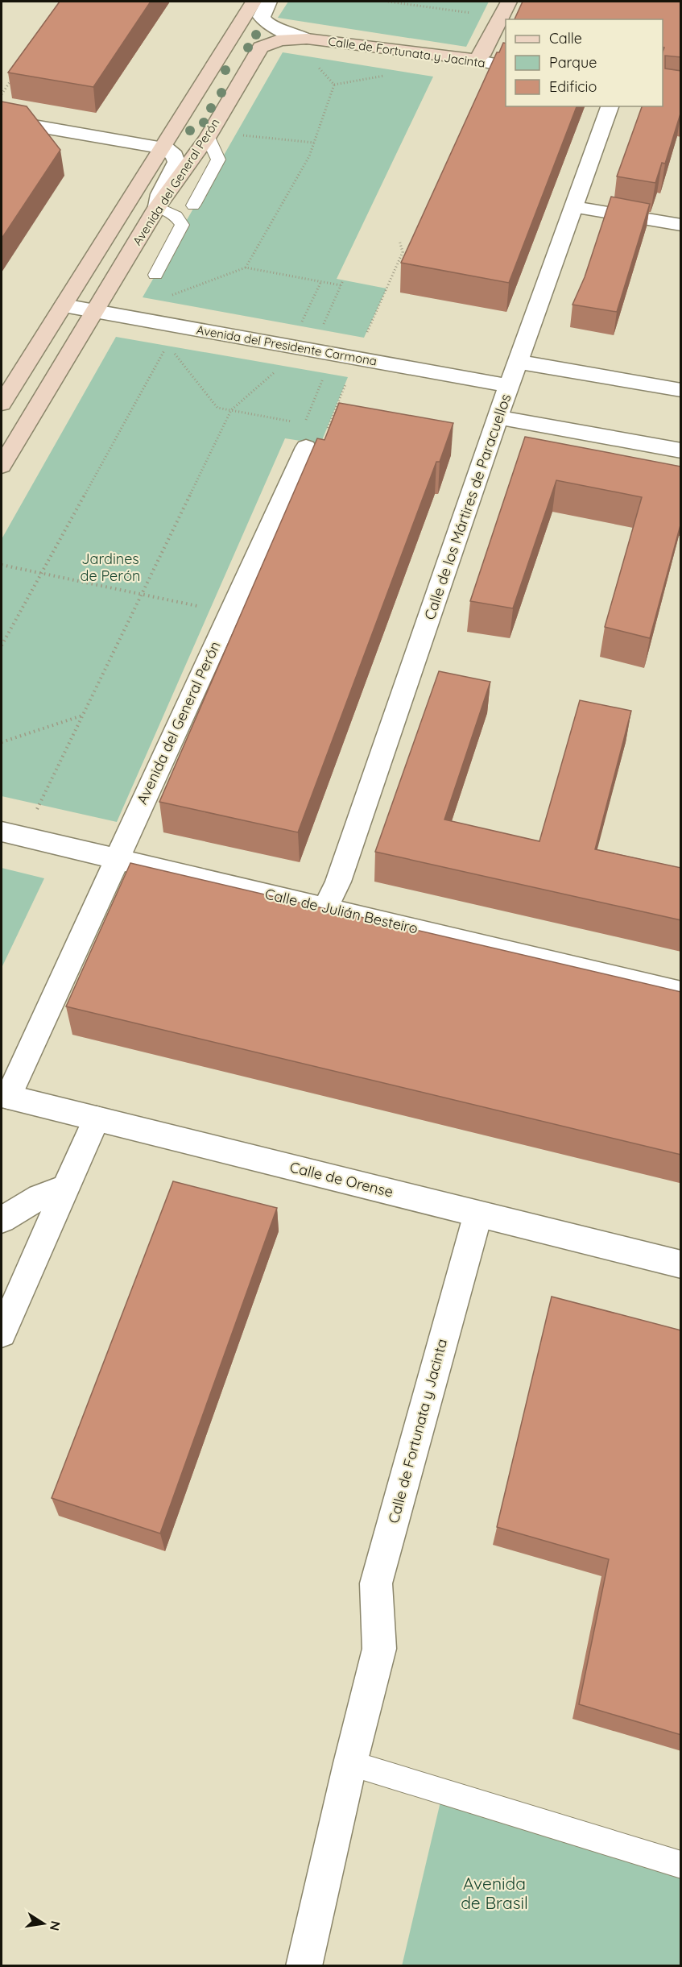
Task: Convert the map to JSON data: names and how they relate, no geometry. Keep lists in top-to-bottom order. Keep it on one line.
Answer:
{"streets":{"main road":["Calle de Fortunata y Jacinta","Avenida del General Perón"],"street":["Avenida del Presidente Carmona","Calle de los Mártires de Paracuellos","Calle de Julián Besteiro","Calle de Orense"]},"crossings":[["Calle de Fortunata y Jacinta","Avenida del General Perón"],["Calle de Fortunata y Jacinta","Calle de Orense"],["Avenida del General Perón","Avenida del Presidente Carmona"],["Avenida del General Perón","Calle de Julián Besteiro"],["Avenida del General Perón","Calle de Orense"],["Avenida del Presidente Carmona","Calle de los Mártires de Paracuellos"],["Calle de los Mártires de Paracuellos","Calle de Julián Besteiro"]],"parks":["Jardines de Perón","Avenida de Brasil"],"legend":["Calle","Parque","Edificio"],"north":"right"}
